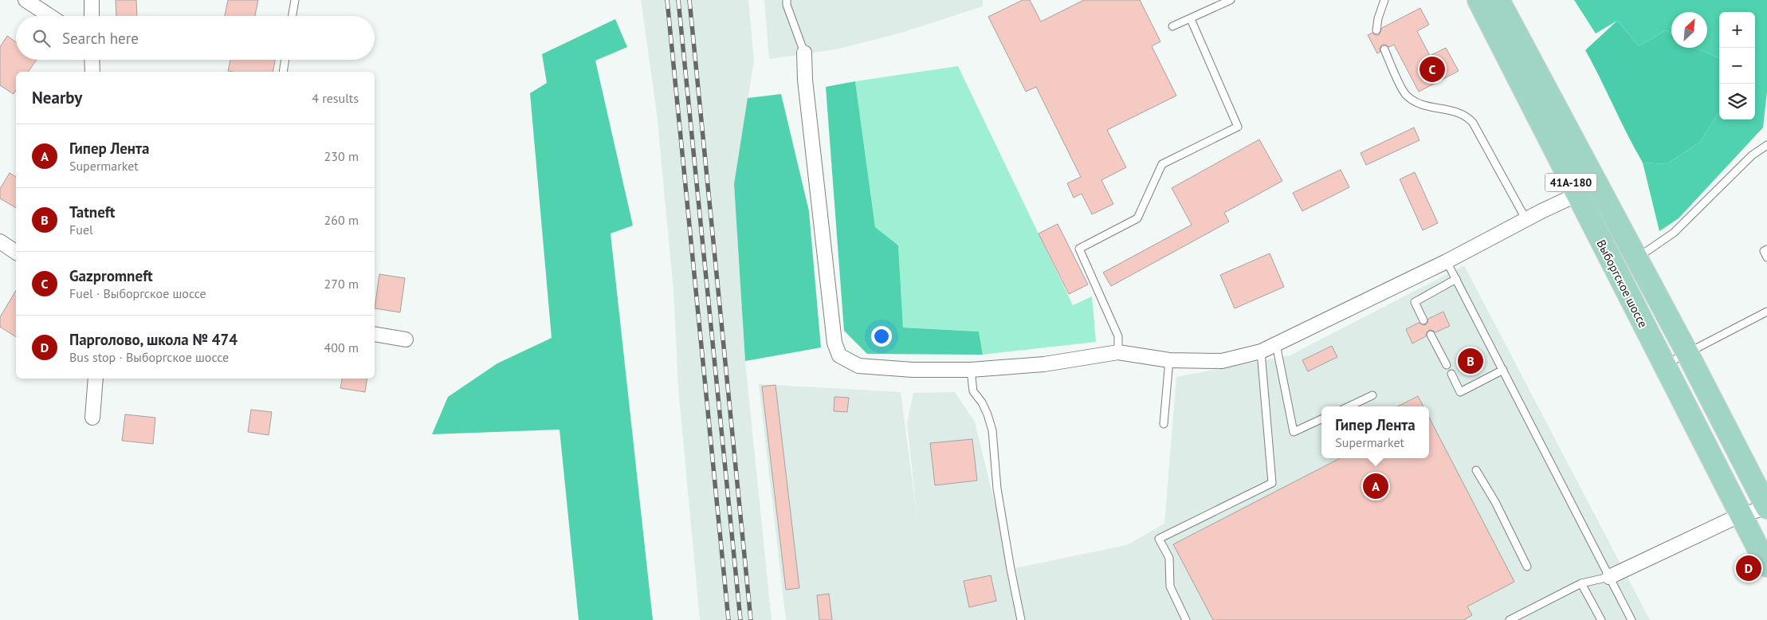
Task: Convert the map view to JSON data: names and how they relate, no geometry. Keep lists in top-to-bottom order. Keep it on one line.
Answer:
{"streets":{"main road":["41А-180","Выборгское шоссе"]},"north":"top right","page":{"map_buttons":["+","−"],"search":"Search here","pins":["C","B","A","D"],"heading":["Nearby","4 results"],"list":[{"mark":"A","name":"Гипер Лента","note":"Supermarket","value":"230 m"},{"mark":"B","name":"Tatneft","note":"Fuel","value":"260 m"},{"mark":"C","name":"Gazpromneft","note":"Fuel · Выборгское шоссе","value":"270 m"},{"mark":"D","name":"Парголово, школа № 474","note":"Bus stop · Выборгское шоссе","value":"400 m"}],"popup":["Гипер Лента","Supermarket"]}}
